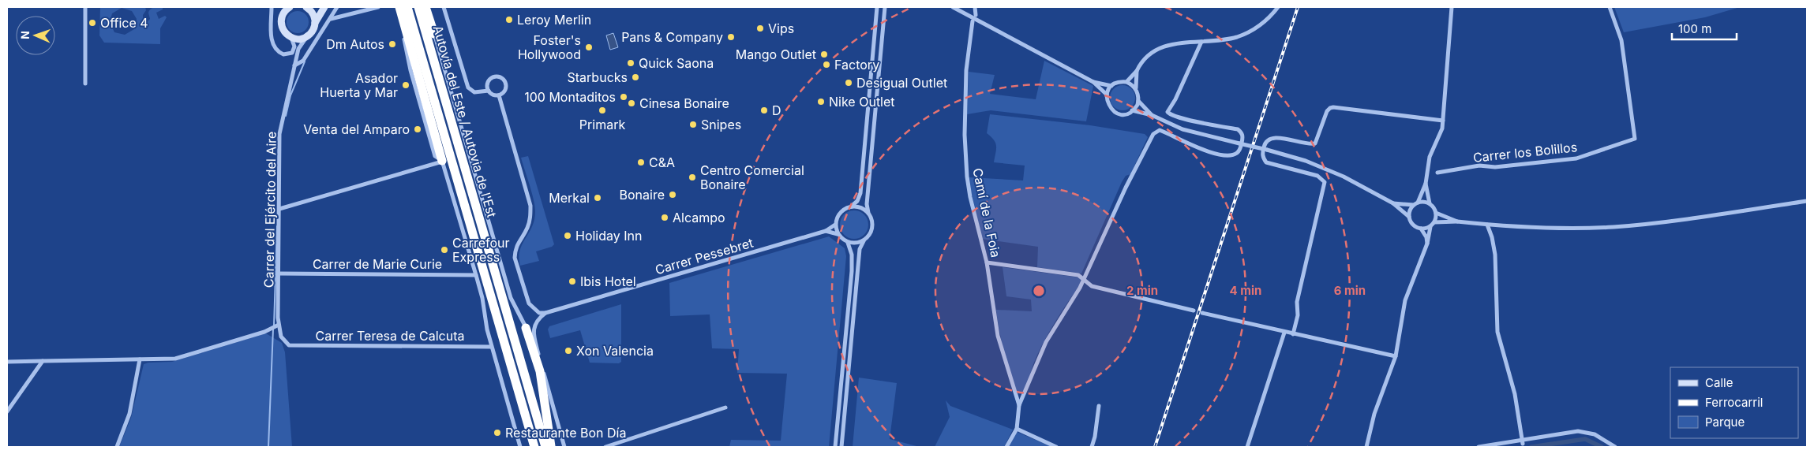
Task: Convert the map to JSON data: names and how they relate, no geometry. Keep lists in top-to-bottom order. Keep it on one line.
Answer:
{"streets":{"highway":["Autovía del Este / Autovia de l'Est"],"street":["Carrer los Bolillos","Carrer del Ejército del Aire","Camí de la Foia","Carrer Pessebret","Carrer de Marie Curie","Carrer Teresa de Calcuta"]},"crossings":[["Carrer del Ejército del Aire","Carrer de Marie Curie"],["Carrer del Ejército del Aire","Carrer Teresa de Calcuta"]],"places":["Leroy Merlin","Office 4","Vips","Pans & Company","Dm Autos","Foster's Hollywood","Mango Outlet","Quick Saona","Factory","Starbucks","Desigual Outlet","Asador Huerta y Mar","100 Montaditos","Nike Outlet","Cinesa Bonaire","Primark","D","Snipes","Venta del Amparo","C&A","Centro Comercial Bonaire","Bonaire","Merkal","Alcampo","Holiday Inn","Carrefour Express","Ibis Hotel","Xon Valencia","Restaurante Bon Día"],"legend":["Calle","Ferrocarril","Parque"],"scale_bar":"100 m","north":"left","rings":["2 min","4 min","6 min"]}
